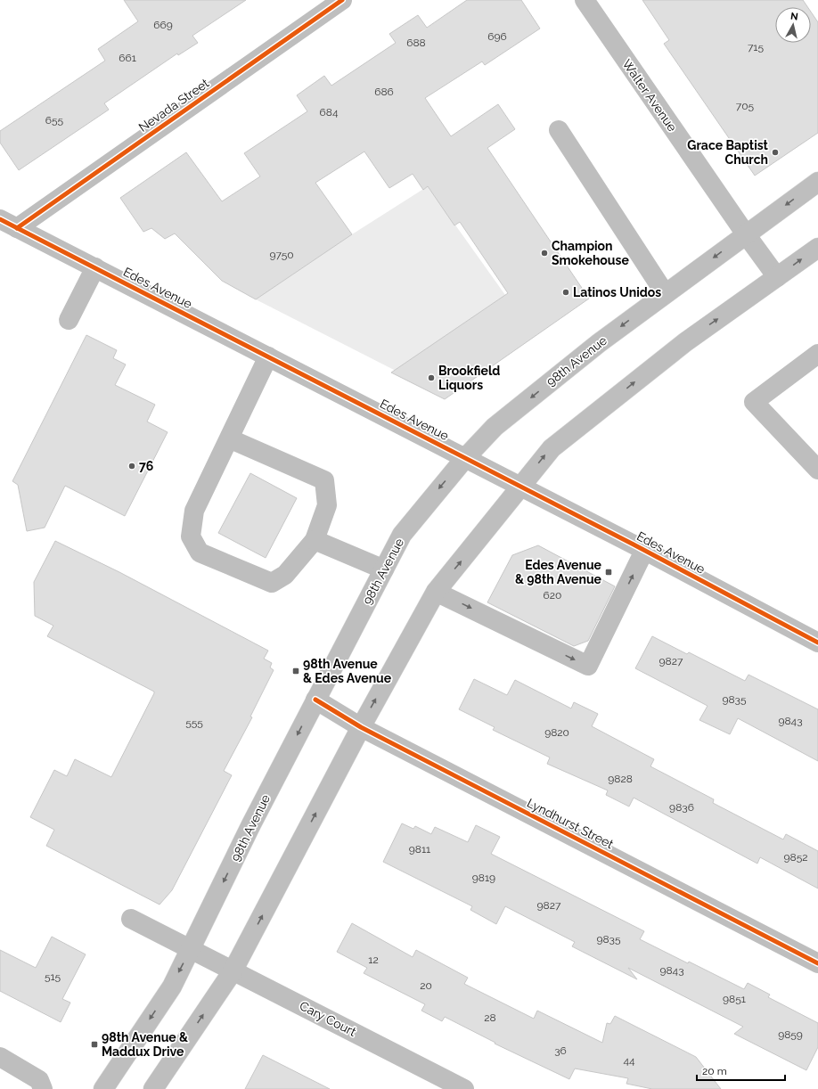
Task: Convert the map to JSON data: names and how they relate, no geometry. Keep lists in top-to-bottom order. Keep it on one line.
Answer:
{"streets":{"street":["Walter Avenue","Nevada Street","Edes Avenue","98th Avenue","Lyndhurst Street","Cary Court"]},"crossings":[["Walter Avenue","98th Avenue"],["Nevada Street","Edes Avenue"],["Edes Avenue","98th Avenue"],["98th Avenue","Lyndhurst Street"],["98th Avenue","Cary Court"]],"places":{"other":["Grace Baptist Church","Champion Smokehouse","Latinos Unidos","Brookfield Liquors","76"],"transit":["Edes Avenue & 98th Avenue","98th Avenue & Edes Avenue","98th Avenue & Maddux Drive"]},"house_numbers":["669","696","688","715","661","686","705","684","655","9750","620","9827","9835","9843","555","9820","9828","9836","9811","9852","9819","9827","9835","12","9843","515","20","9851","28","9859","36","44"],"scale_bar":"20 m","north":"top"}
